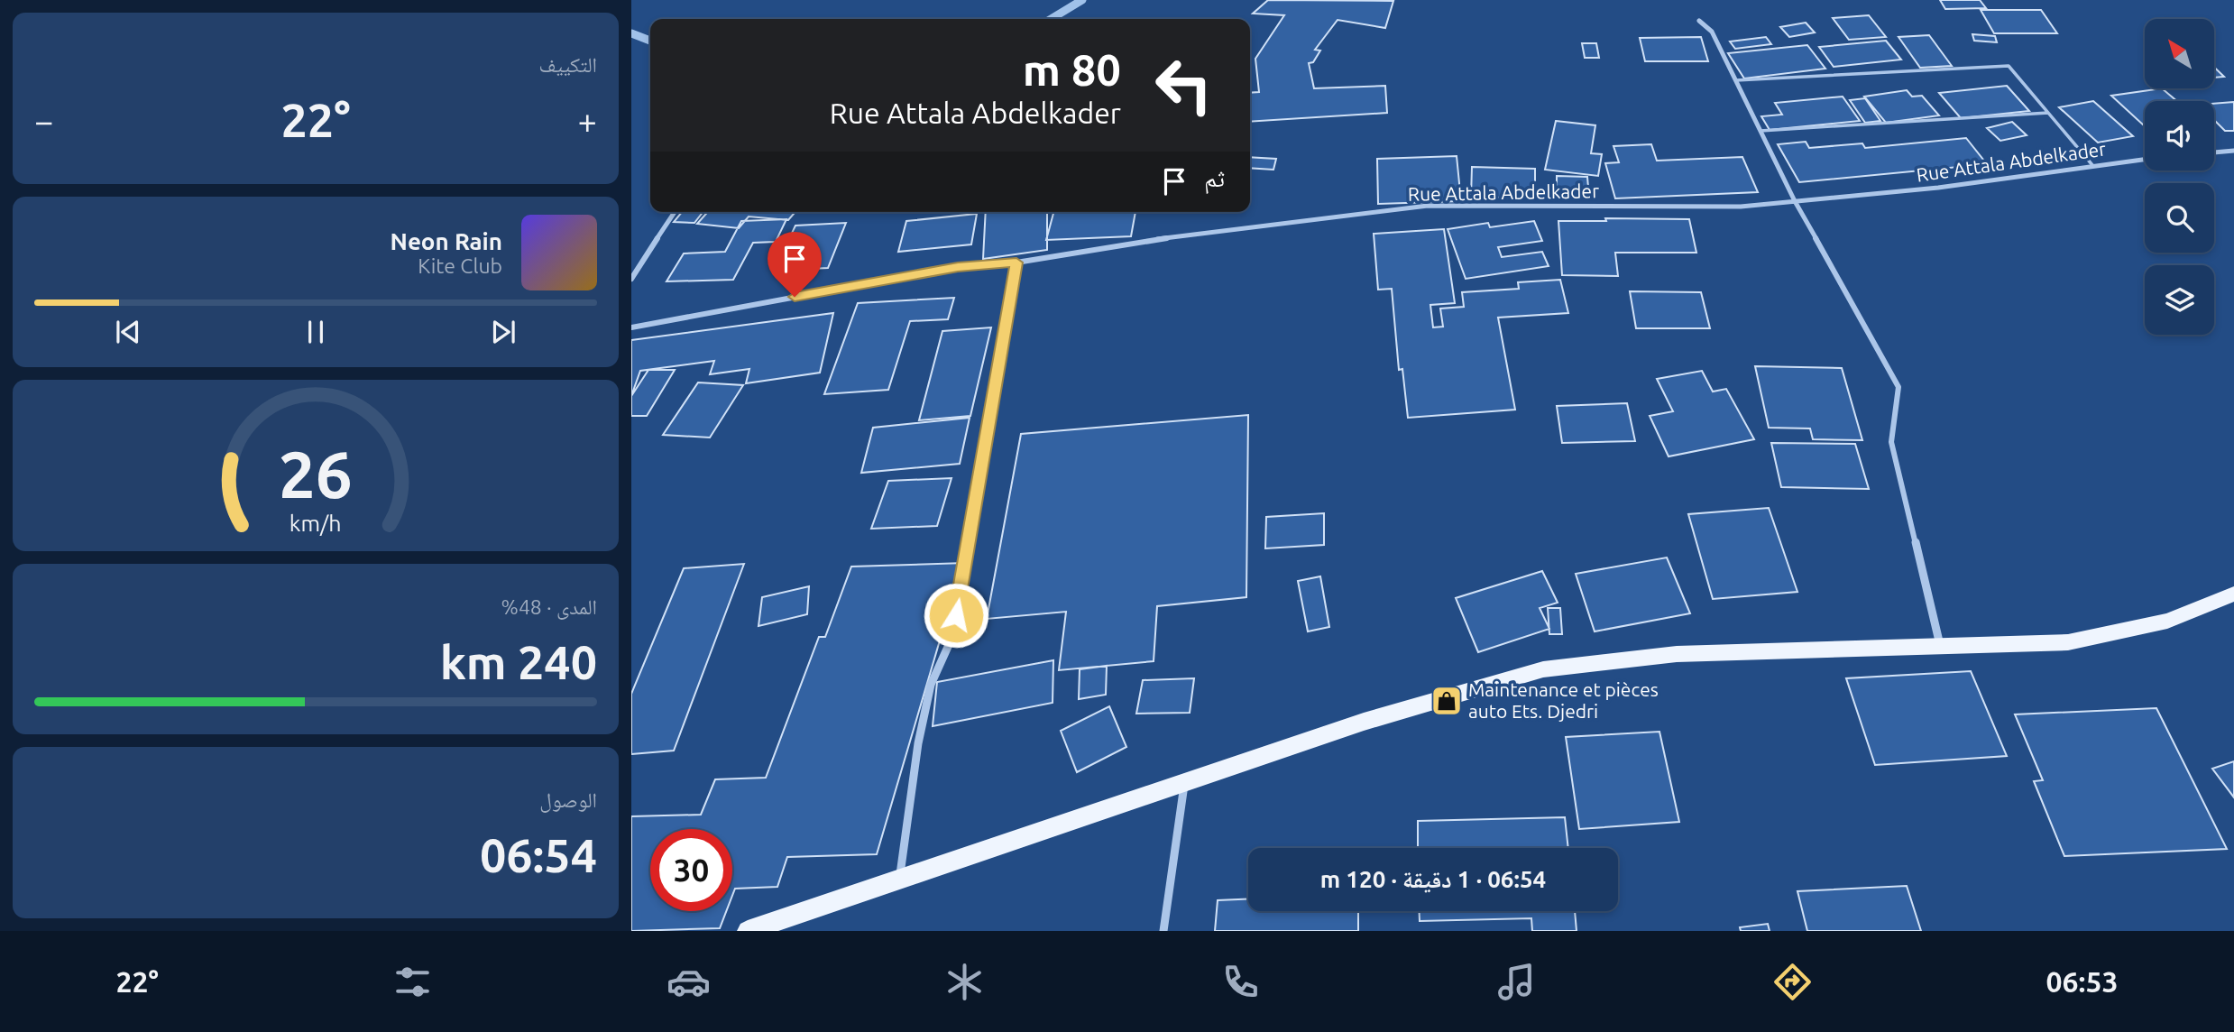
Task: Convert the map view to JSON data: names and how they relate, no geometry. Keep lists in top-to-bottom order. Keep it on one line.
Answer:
{"streets":{"street":["Rue Attala Abdelkader"]},"places":{"shop":["Maintenance et pièces auto Ets. Djedri"]},"north":"top left","page":{"tile":["التكييف",["المدى · 48%","240 km"],["الوصول","06:54"]],"turn":["80 m","Rue Attala Abdelkader"],"heat":["−","22°","+"],"then":"ثم","song":["Neon Rain","Kite Club"],"limit":"30","trip":"06:54 · 1 دقيقة · 120 m","tabs":["06:53","22°"],"gauge":["26","km/h"]}}
